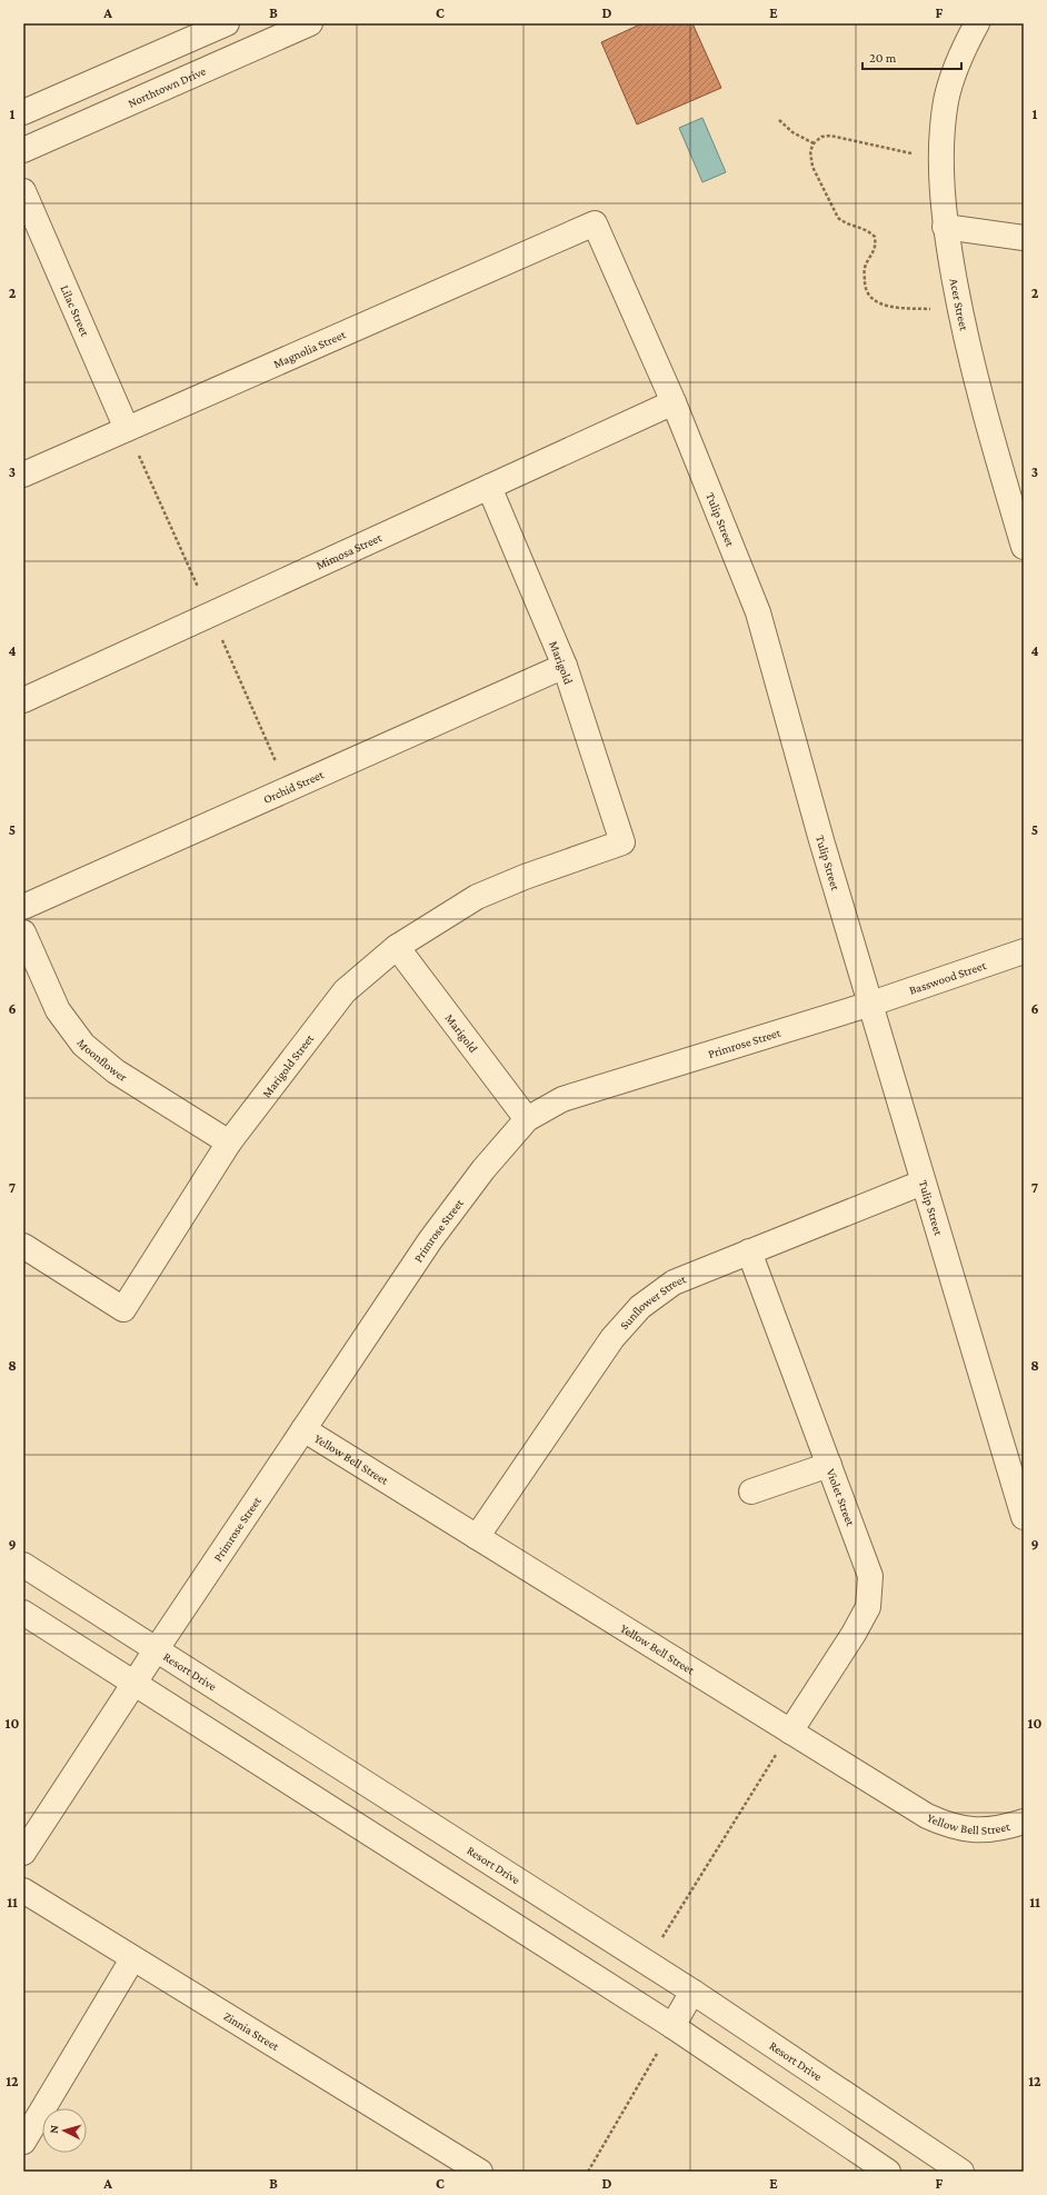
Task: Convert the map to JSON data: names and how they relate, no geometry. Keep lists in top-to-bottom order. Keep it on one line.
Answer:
{"streets":{"street":["Northtown Drive","Acer Street","Lilac Street","Magnolia Street","Tulip Street","Mimosa Street","Marigold","Orchid Street","Basswood Street","Primrose Street","Moonflower","Marigold Street","Sunflower Street","Yellow Bell Street","Violet Street","Resort Drive","Zinnia Street"]},"crossings":[["Lilac Street","Magnolia Street"],["Magnolia Street","Tulip Street"],["Tulip Street","Mimosa Street"],["Tulip Street","Basswood Street"],["Tulip Street","Primrose Street"],["Tulip Street","Sunflower Street"],["Mimosa Street","Marigold"],["Marigold","Orchid Street"],["Marigold","Primrose Street"],["Marigold","Marigold Street"],["Basswood Street","Primrose Street"],["Primrose Street","Yellow Bell Street"],["Primrose Street","Resort Drive"],["Moonflower","Marigold Street"],["Sunflower Street","Yellow Bell Street"],["Sunflower Street","Violet Street"],["Yellow Bell Street","Violet Street"]],"scale_bar":"20 m","north":"left","grid":{"columns":["A","B","C","D","E","F"],"rows":["1","2","3","4","5","6","7","8","9","10","11","12"]}}
